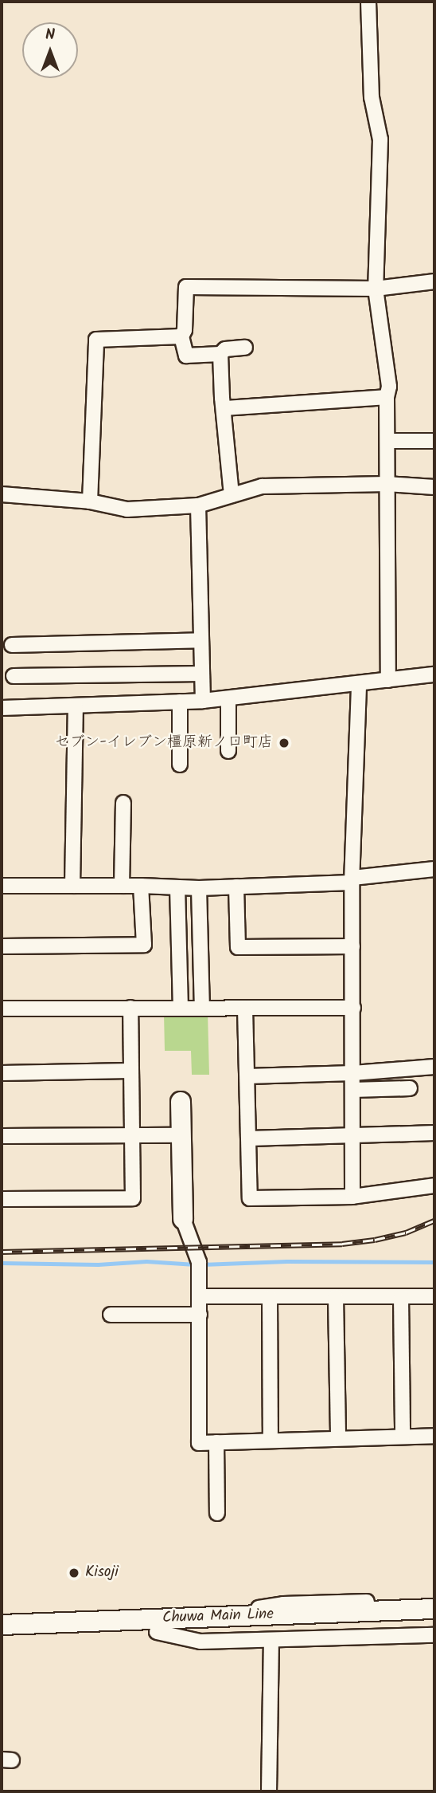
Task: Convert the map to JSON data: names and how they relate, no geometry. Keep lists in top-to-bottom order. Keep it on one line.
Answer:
{"streets":{"main road":["Chuwa Main Line"]},"places":["セブン-イレブン橿原新ノ口町店","Kisoji"],"north":"top"}
